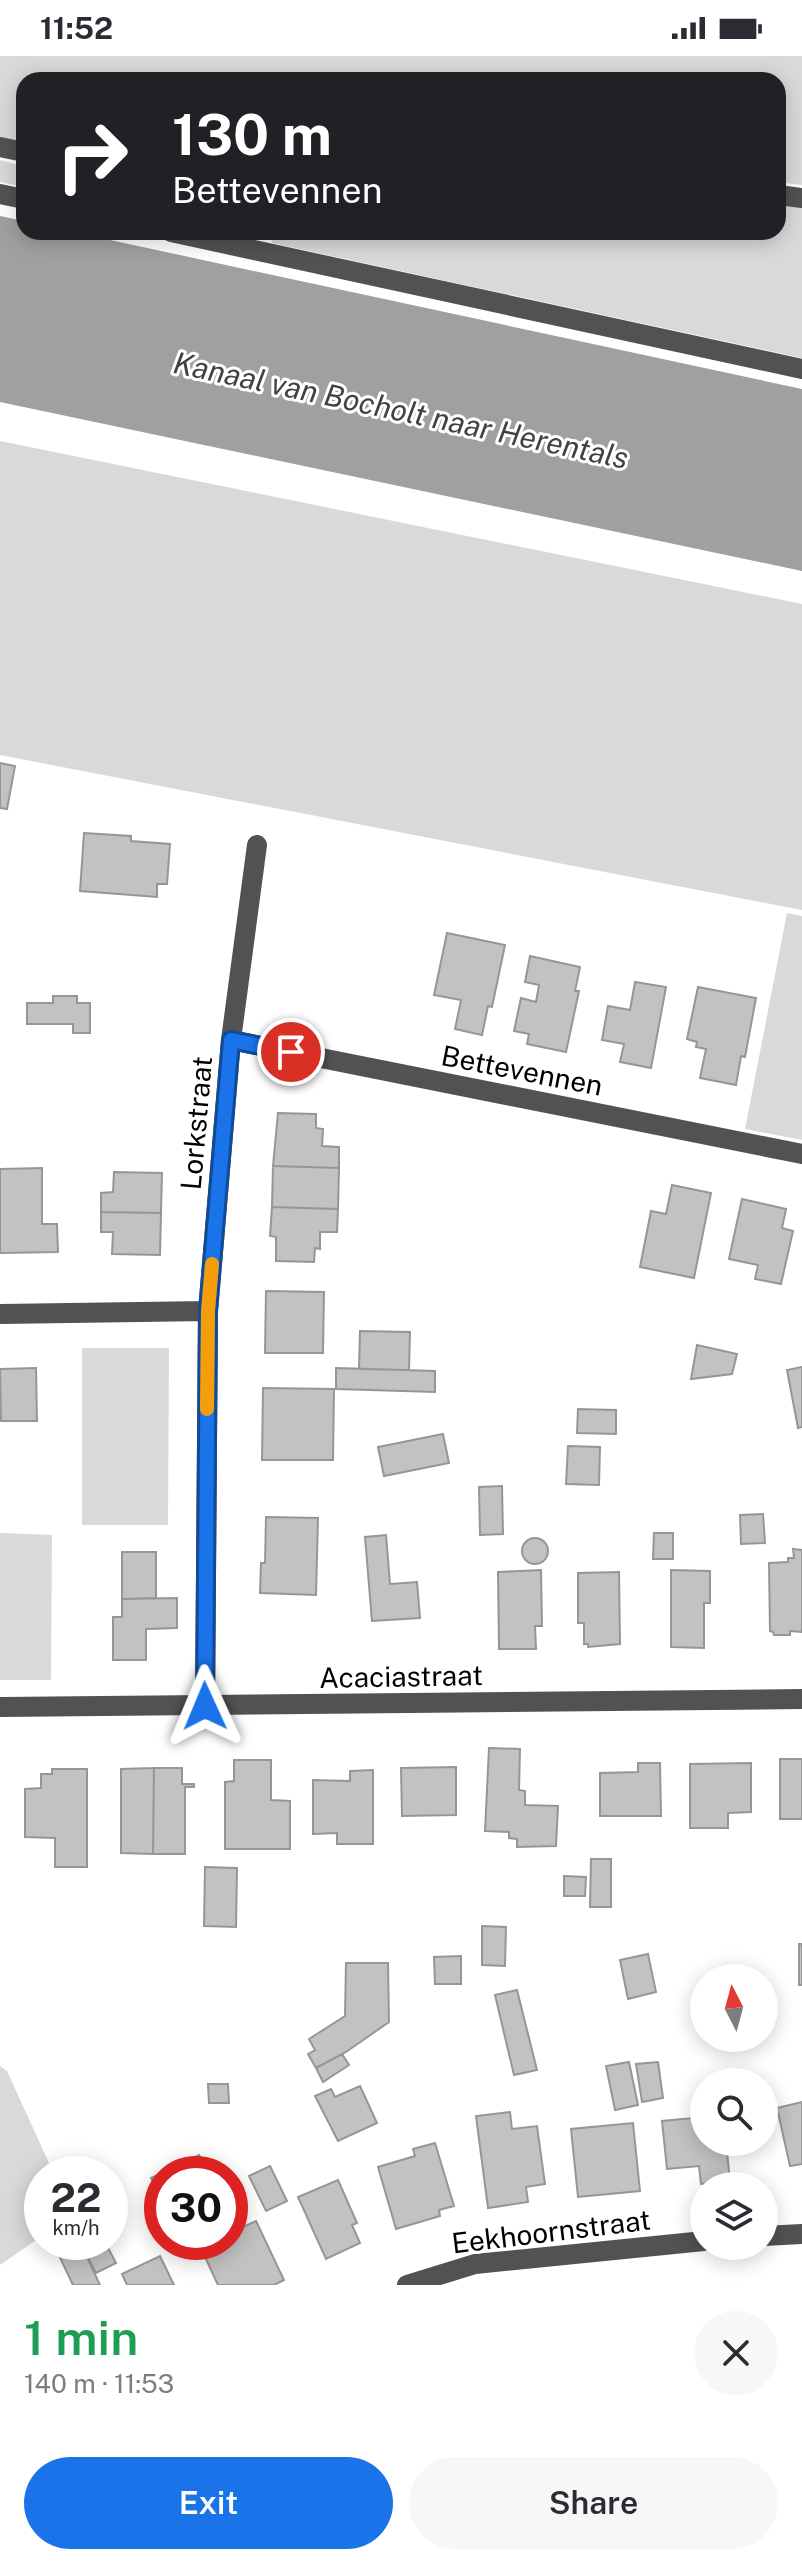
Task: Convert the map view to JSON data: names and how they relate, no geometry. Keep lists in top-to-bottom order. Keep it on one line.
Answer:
{"streets":{"street":["Bettevennen","Lorkstraat","Acaciastraat","Eekhoornstraat"]},"crossings":[["Bettevennen","Lorkstraat"],["Lorkstraat","Acaciastraat"]],"water":["Kanaal van Bocholt naar Herentals"],"north":"top","page":{"status":"11:52","turn":["130 m","Bettevennen"],"speed":"22 km/h","limit":"30","heading":["1 min","140 m · 11:53"],"buttons":["Exit","Share"]}}
